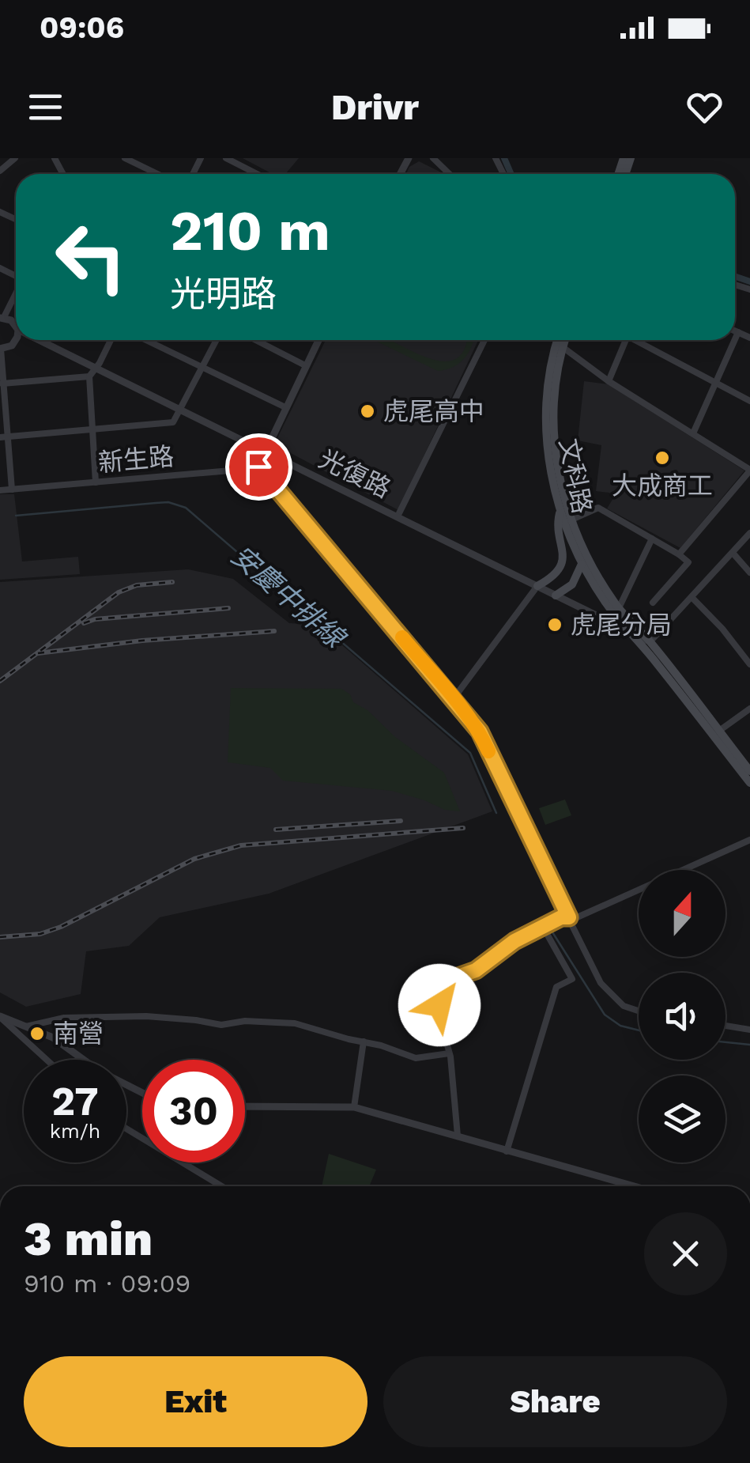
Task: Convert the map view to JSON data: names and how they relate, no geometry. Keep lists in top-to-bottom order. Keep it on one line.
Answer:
{"streets":{"main road":["文科路"],"street":["新生路","光復路"]},"crossings":[["光復路","文科路"]],"water":["安慶中排線"],"places":["虎尾高中","大成商工","虎尾分局","南營"],"north":"top","page":{"status":"09:06","header":"Drivr","turn":["210 m","光明路"],"speed":"27 km/h","limit":"30","heading":["3 min","910 m · 09:09"],"buttons":["Exit","Share"]}}
